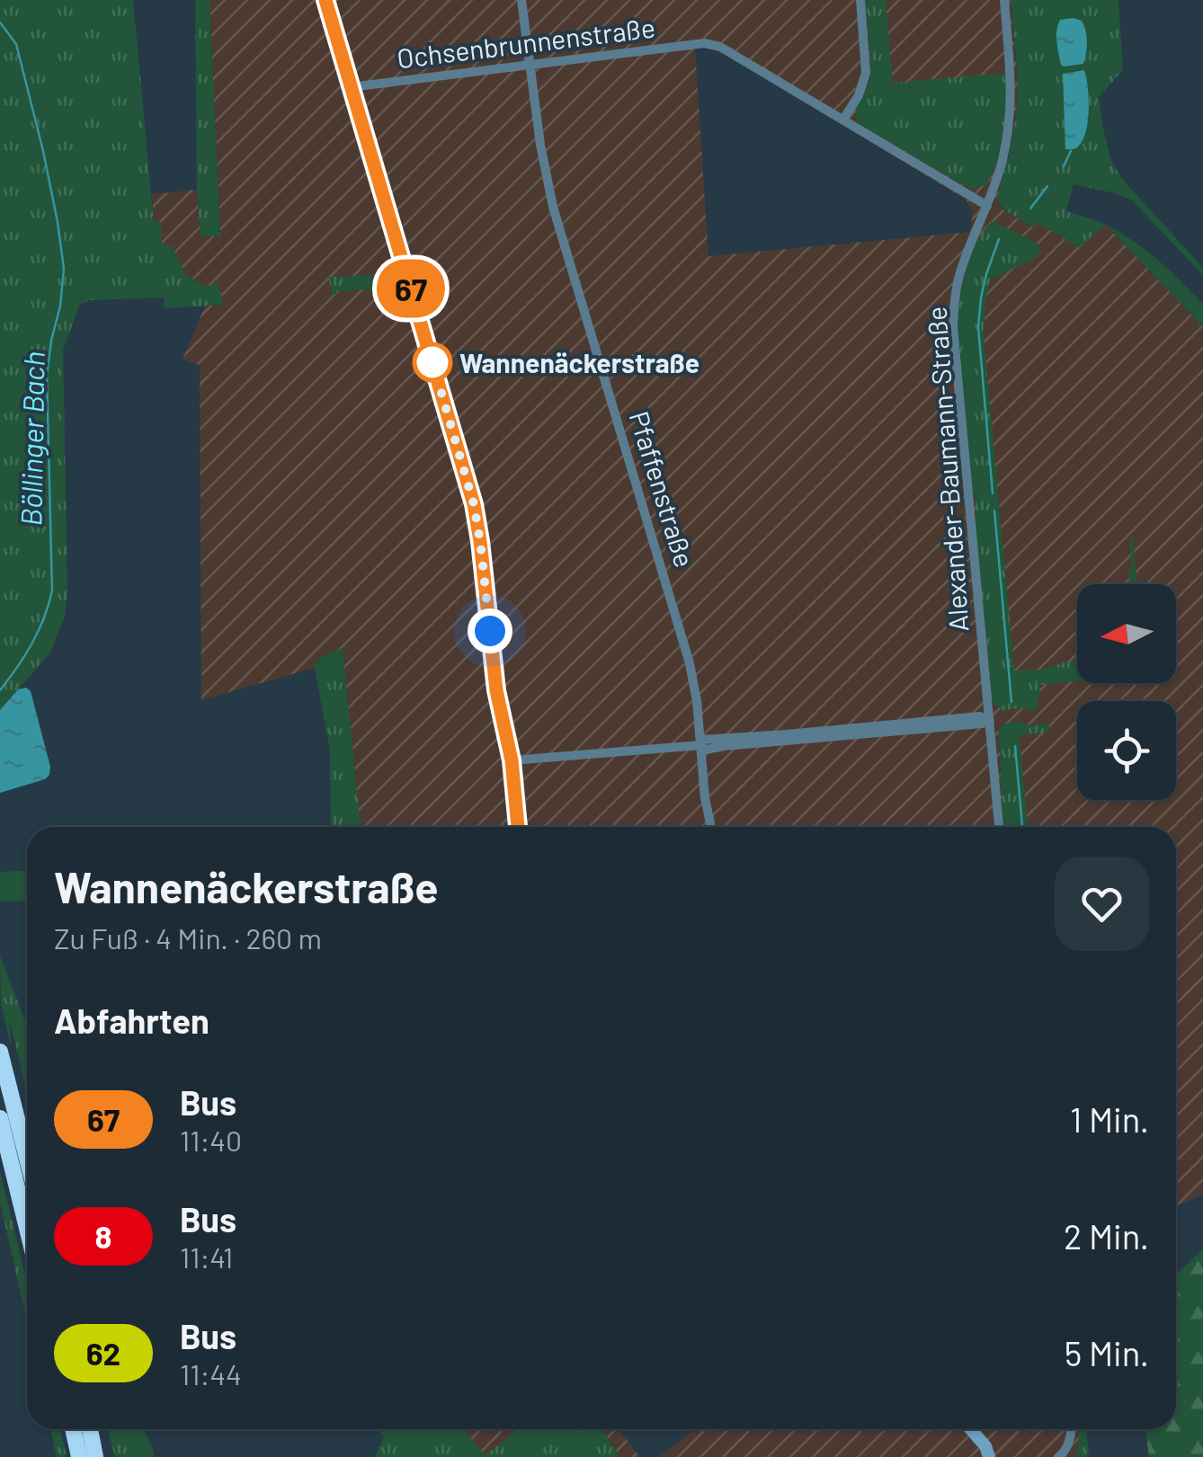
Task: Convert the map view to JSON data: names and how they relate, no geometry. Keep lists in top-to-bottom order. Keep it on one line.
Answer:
{"streets":{"street":["Ochsenbrunnenstraße","Alexander-Baumann-Straße","Pfaffenstraße"]},"crossings":[["Ochsenbrunnenstraße","Alexander-Baumann-Straße"],["Ochsenbrunnenstraße","Pfaffenstraße"]],"water":["Böllinger Bach"],"places":["Wannenäckerstraße"],"lines":["bus line 67"],"north":"left","page":{"on_map":"67","heading":[["Wannenäckerstraße","Zu Fuß · 4 Min. · 260 m"],"Abfahrten"],"list":[{"mark":"67","name":"Bus","note":"11:40","value":"1 Min."},{"mark":"8","name":"Bus","note":"11:41","value":"2 Min."},{"mark":"62","name":"Bus","note":"11:44","value":"5 Min."}]}}
